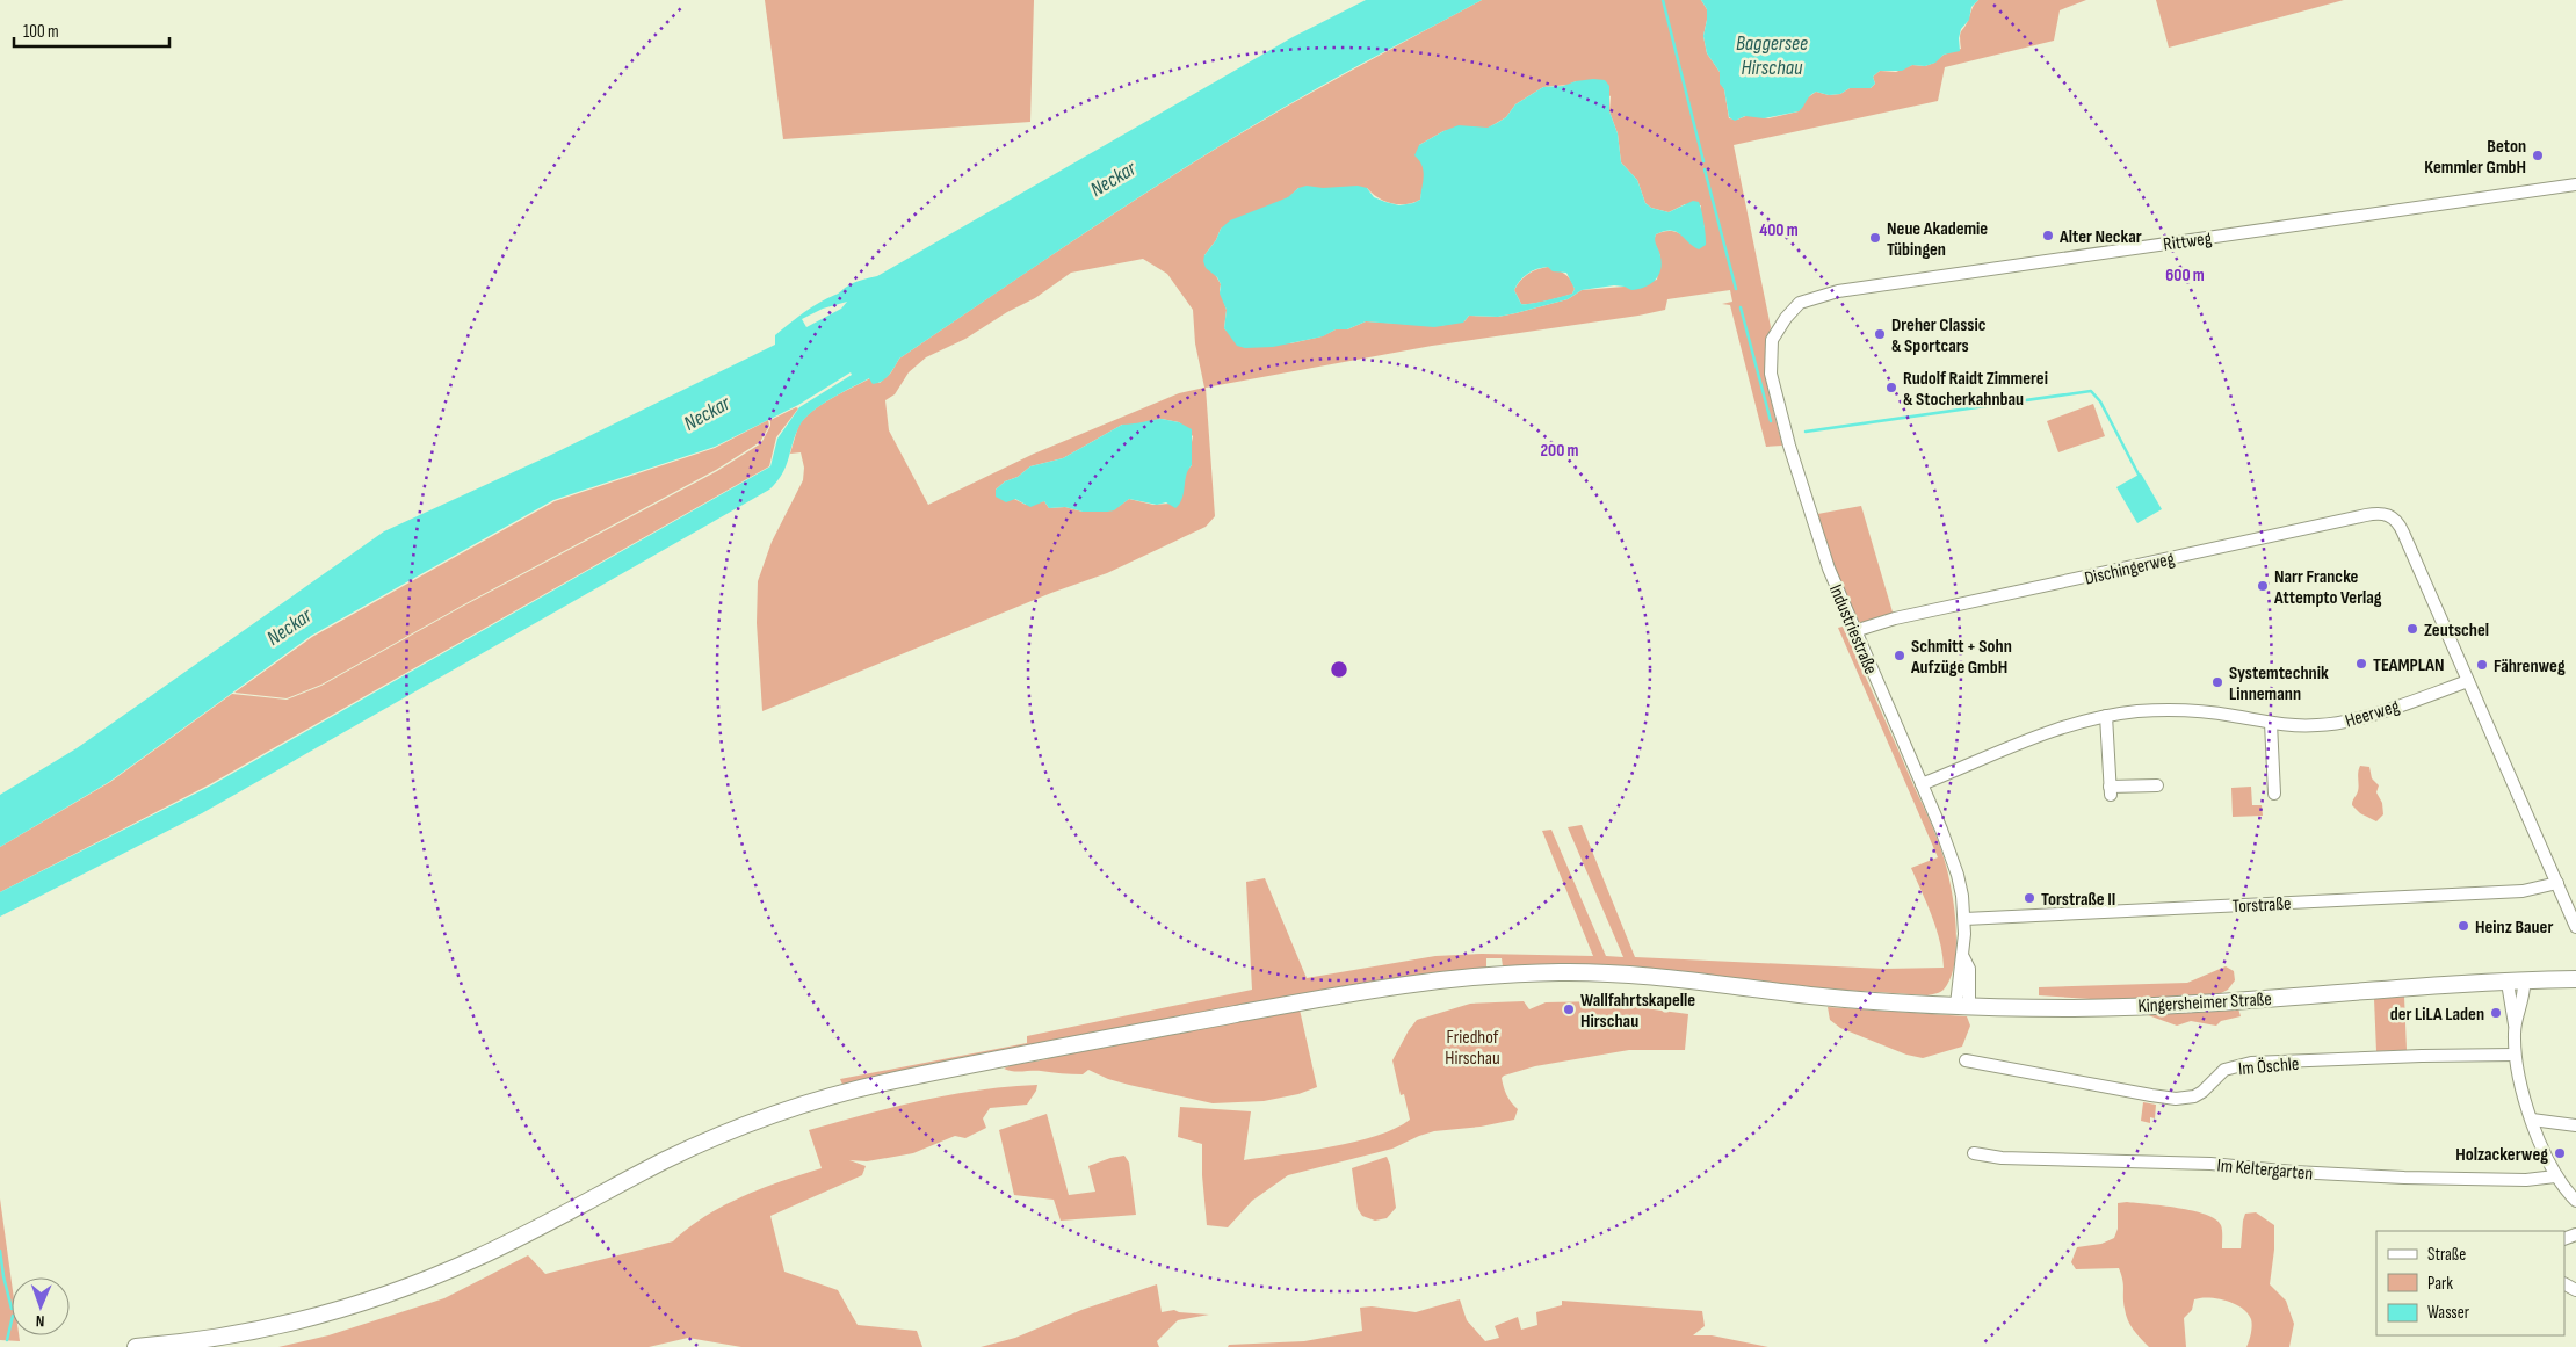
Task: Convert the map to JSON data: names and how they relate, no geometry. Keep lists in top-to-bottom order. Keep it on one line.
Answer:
{"streets":{"main road":["Kingersheimer Straße"],"street":["Rittweg","Dischingerweg","Industriestraße","Heerweg","Torstraße","Im Öschle","Im Keltergarten"]},"crossings":[["Rittweg","Industriestraße"],["Dischingerweg","Industriestraße"],["Dischingerweg","Heerweg"],["Industriestraße","Heerweg"],["Industriestraße","Torstraße"],["Industriestraße","Kingersheimer Straße"]],"water":["Baggersee Hirschau","Neckar"],"parks":["Friedhof Hirschau"],"places":["Beton Kemmler GmbH","Alter Neckar","Neue Akademie Tübingen","Dreher Classic & Sportcars","Rudolf Raidt Zimmerei & Stocherkahnbau","Narr Francke Attempto Verlag","Zeutschel","Schmitt + Sohn Aufzüge GmbH","TEAMPLAN","Fährenweg","Systemtechnik Linnemann","Torstraße II","Heinz Bauer","Wallfahrtskapelle Hirschau","der LiLA Laden","Holzackerweg"],"legend":["Straße","Park","Wasser"],"scale_bar":"100 m","north":"bottom","rings":["400 m","600 m","200 m"]}
